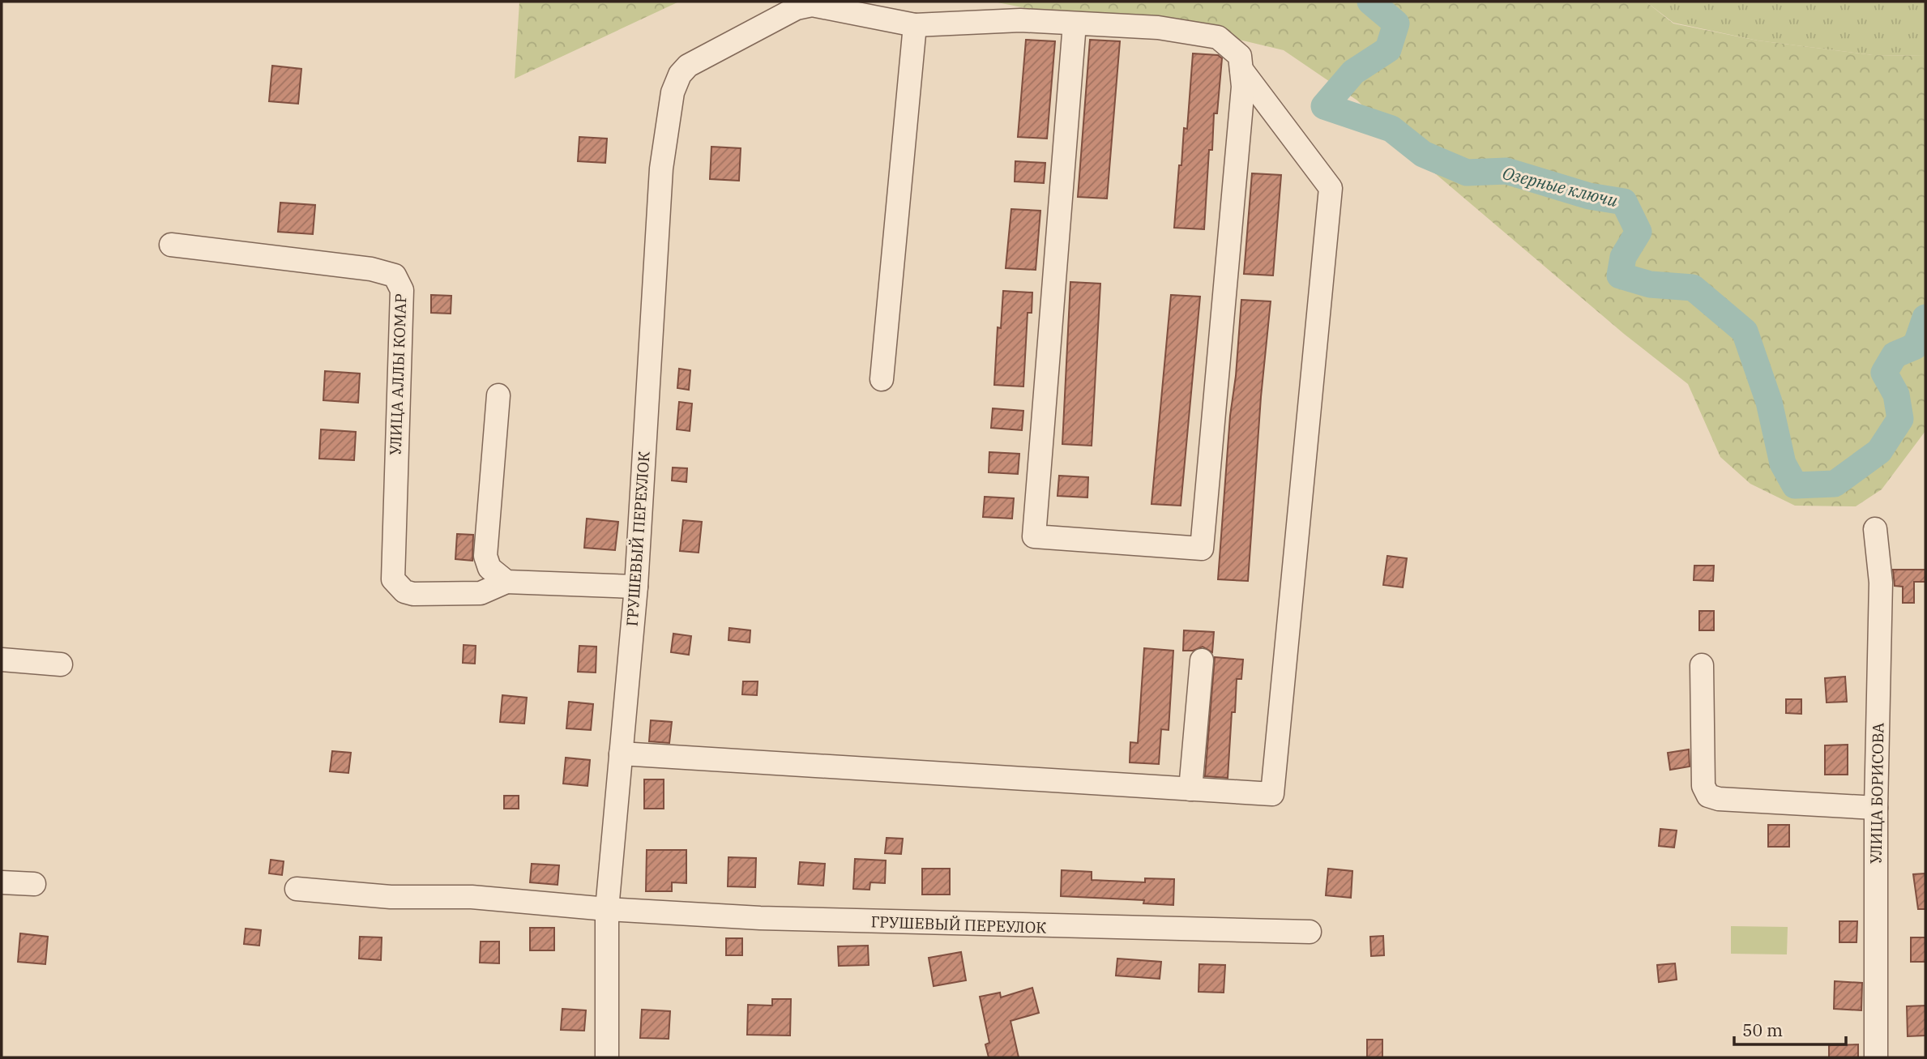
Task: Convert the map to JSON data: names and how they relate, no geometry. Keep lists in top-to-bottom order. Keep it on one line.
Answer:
{"streets":{"street":["УЛИЦА АЛЛЫ КОМАР","ГРУШЕВЫЙ ПЕРЕУЛОК","УЛИЦА БОРИСОВА"]},"water":["Озерные ключи"],"scale_bar":"50 m"}
